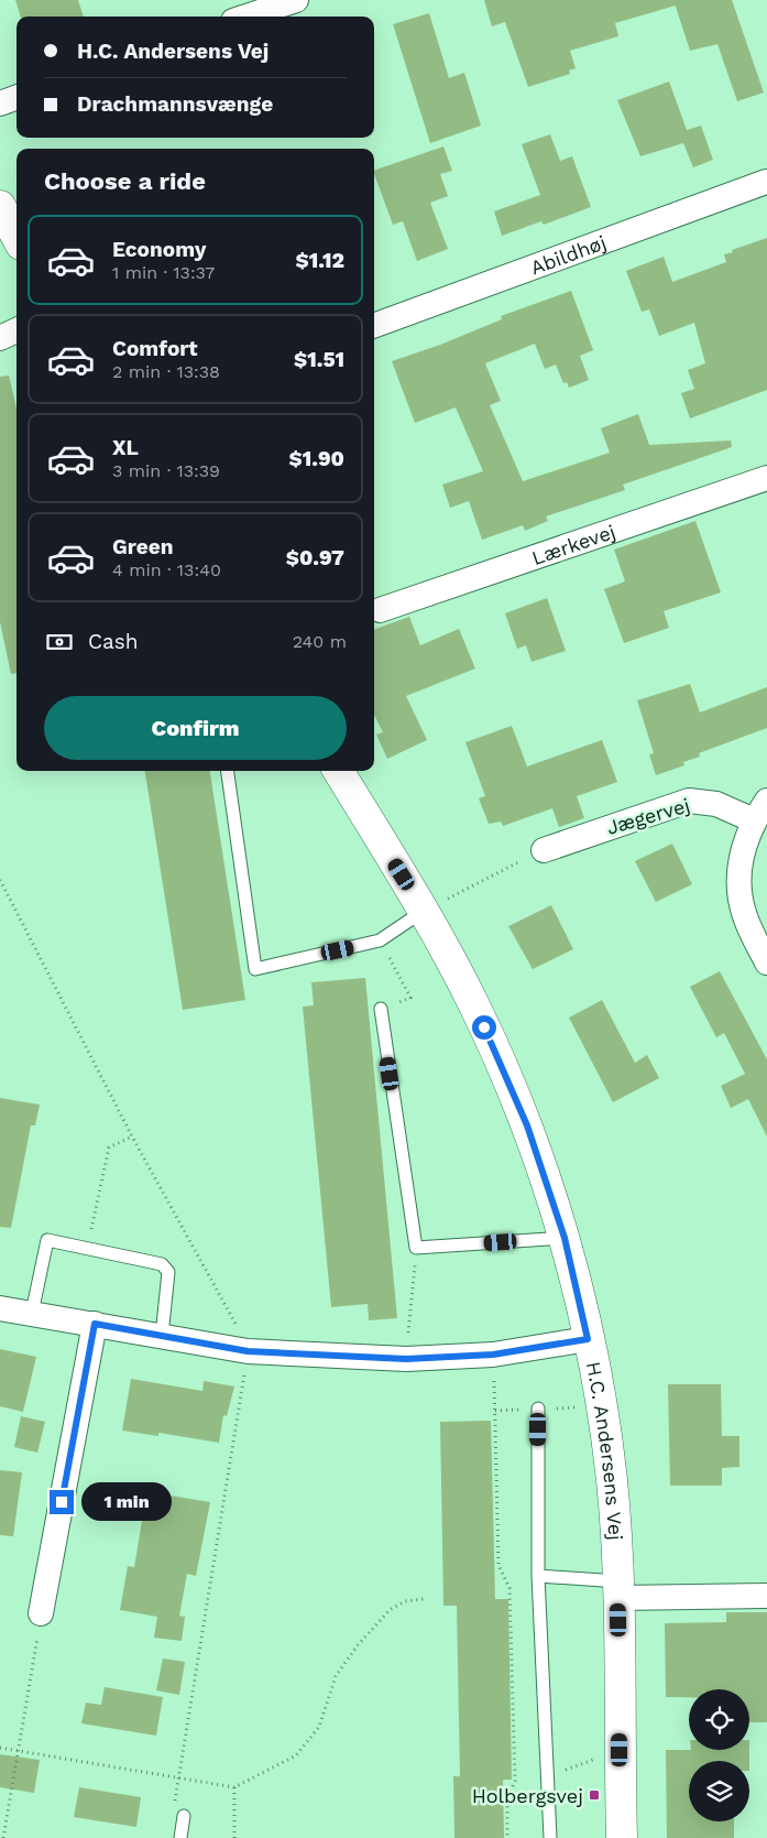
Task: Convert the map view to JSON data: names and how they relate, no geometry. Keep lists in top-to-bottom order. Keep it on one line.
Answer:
{"streets":{"street":["Abildhøj","Lærkevej","Jægervej","H.C. Andersens Vej"]},"places":{"transit":["Holbergsvej"]},"page":{"banner":["H.C. Andersens Vej","Drachmannsvænge"],"heading":"Choose a ride","list":[{"name":"Economy","note":"1 min · 13:37","value":"$1.12"},{"name":"Comfort","note":"2 min · 13:38","value":"$1.51"},{"name":"XL","note":"3 min · 13:39","value":"$1.90"},{"name":"Green","note":"4 min · 13:40","value":"$0.97"}],"pay":["Cash","240 m"],"buttons":"Confirm","bubble":"1 min"}}
